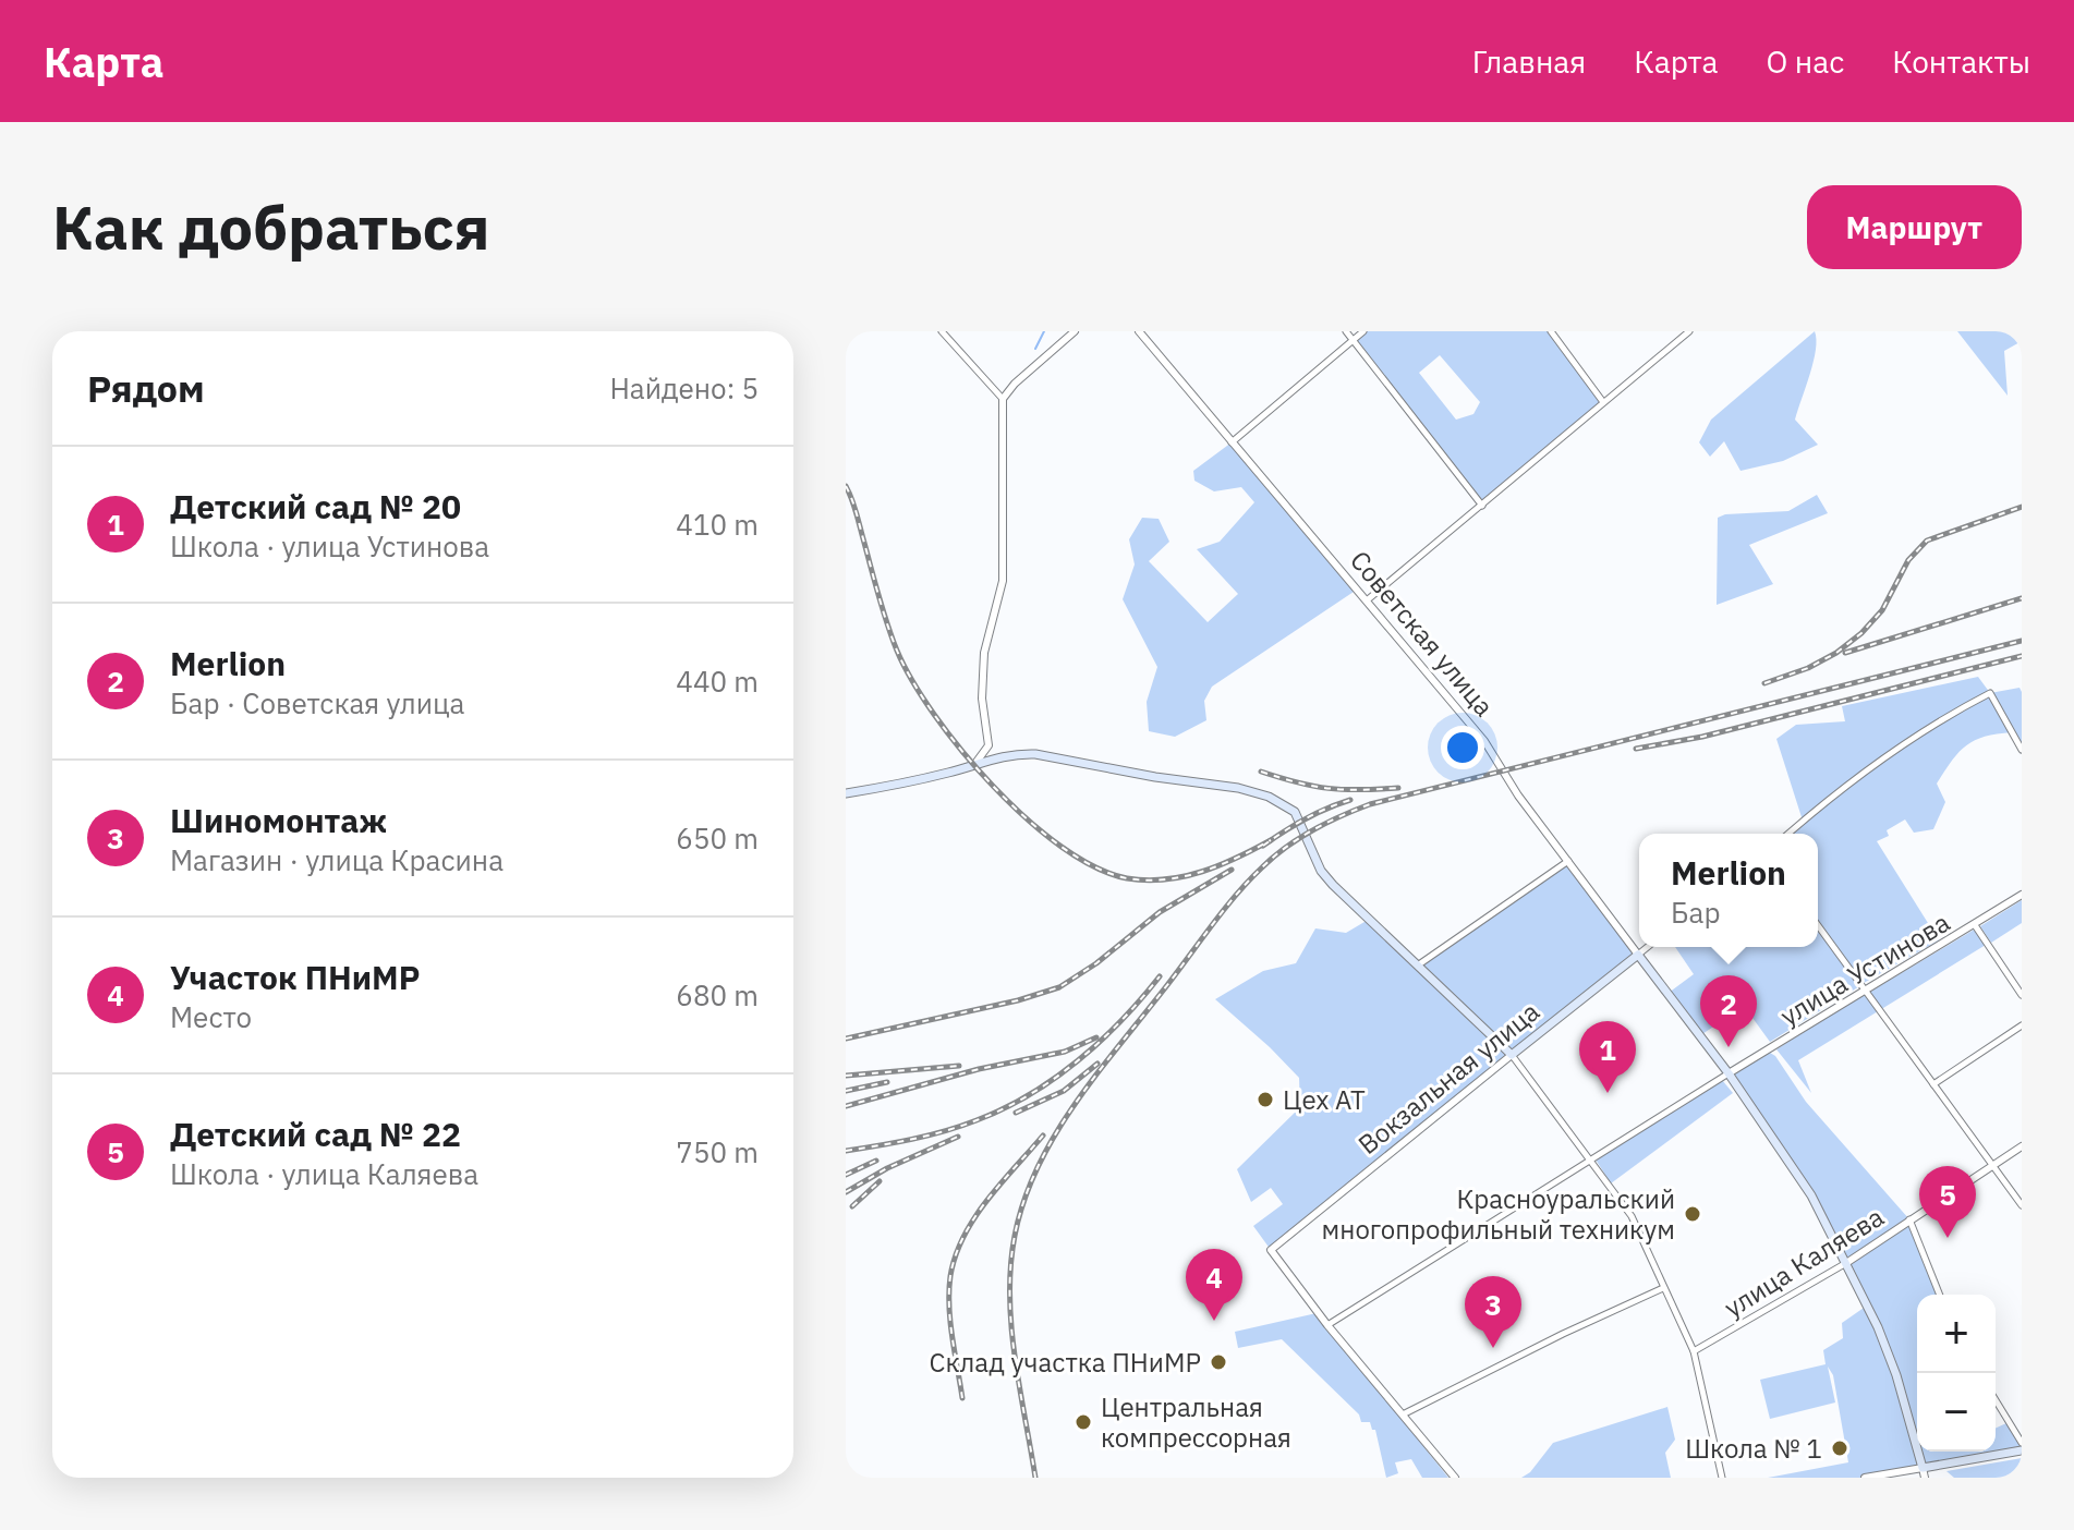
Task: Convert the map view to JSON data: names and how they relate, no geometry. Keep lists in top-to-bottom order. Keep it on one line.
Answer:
{"streets":{"main road":["Советская улица","Вокзальная улица"],"street":["улица Устинова","улица Каляева"]},"crossings":[["Советская улица","улица Устинова"],["Советская улица","Вокзальная улица"],["Советская улица","улица Каляева"],["улица Устинова","Вокзальная улица"]],"places":["Цех АТ","Красноуральский многопрофильный техникум","Склад участка ПНиМР","Центральная компрессорная","Школа № 1"],"page":{"header":"Карта","nav":["Главная","Карта","О нас","Контакты"],"buttons":"Маршрут","title":"Как добраться","heading":["Рядом","Найдено: 5"],"list":[{"mark":"1","name":"Детский сад № 20","note":"Школа · улица Устинова","value":"410 m"},{"mark":"2","name":"Merlion","note":"Бар · Советская улица","value":"440 m"},{"mark":"3","name":"Шиномонтаж","note":"Магазин · улица Красина","value":"650 m"},{"mark":"4","name":"Участок ПНиМР","note":"Место","value":"680 m"},{"mark":"5","name":"Детский сад № 22","note":"Школа · улица Каляева","value":"750 m"}],"popup":["Merlion","Бар"],"pins":["2","1","5","4","3"],"map_buttons":["+","−"]}}
